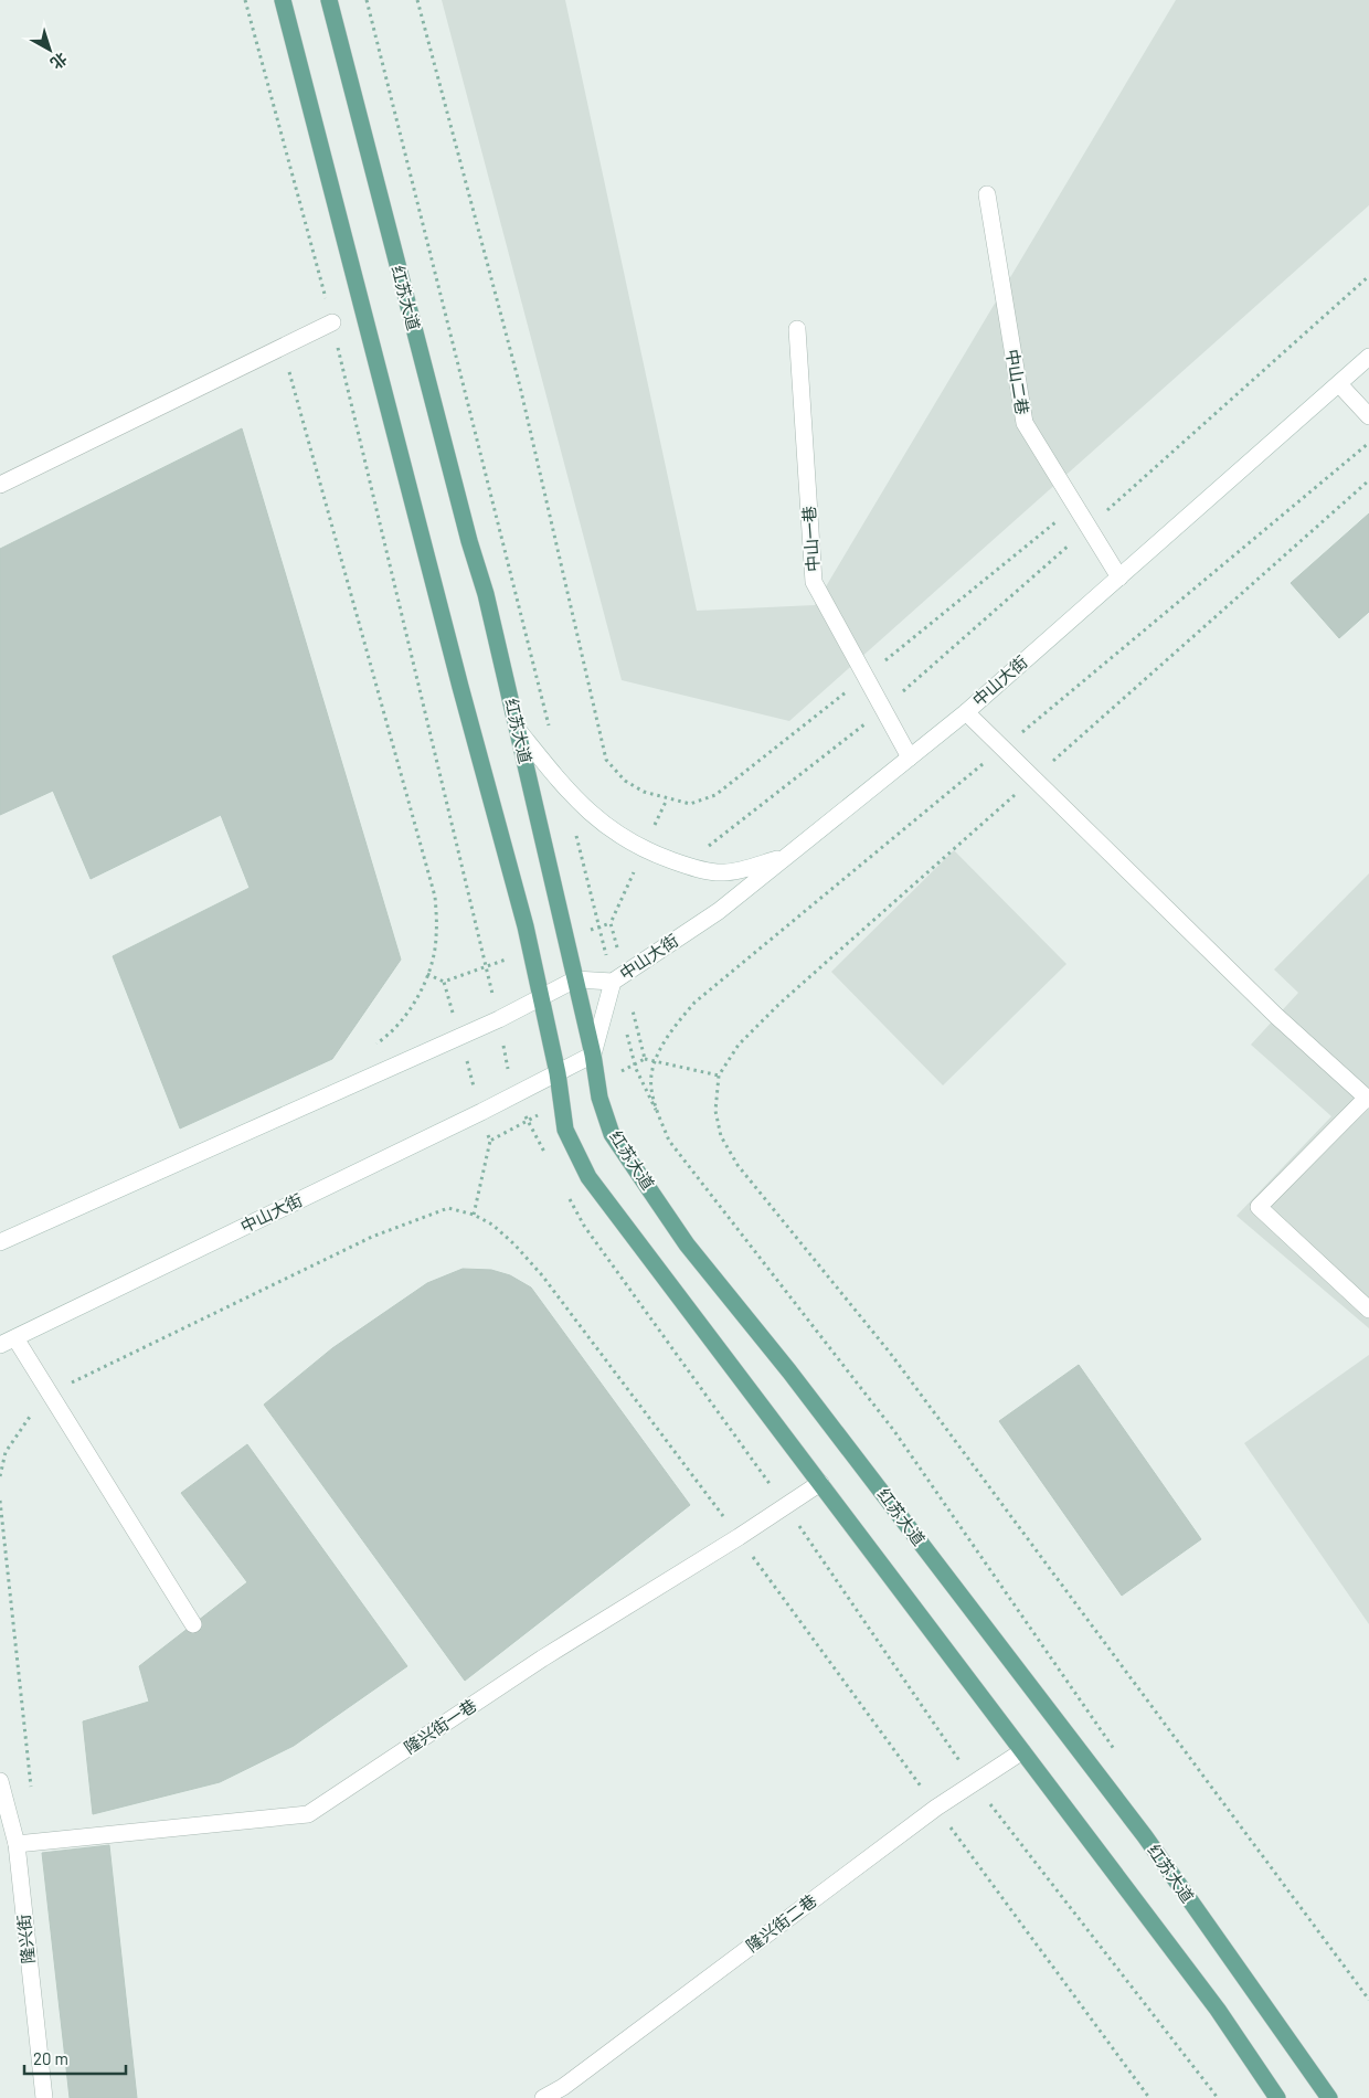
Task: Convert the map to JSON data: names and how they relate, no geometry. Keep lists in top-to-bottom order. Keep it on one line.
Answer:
{"streets":{"main road":["红苏大道","中山二巷","中山一巷","中山大街","隆兴街一巷","隆兴街二巷","隆兴街"]},"crossings":[["红苏大道","中山大街"],["中山二巷","中山大街"],["中山一巷","中山大街"],["隆兴街一巷","隆兴街"]],"scale_bar":"20 m","north":"bottom right"}
